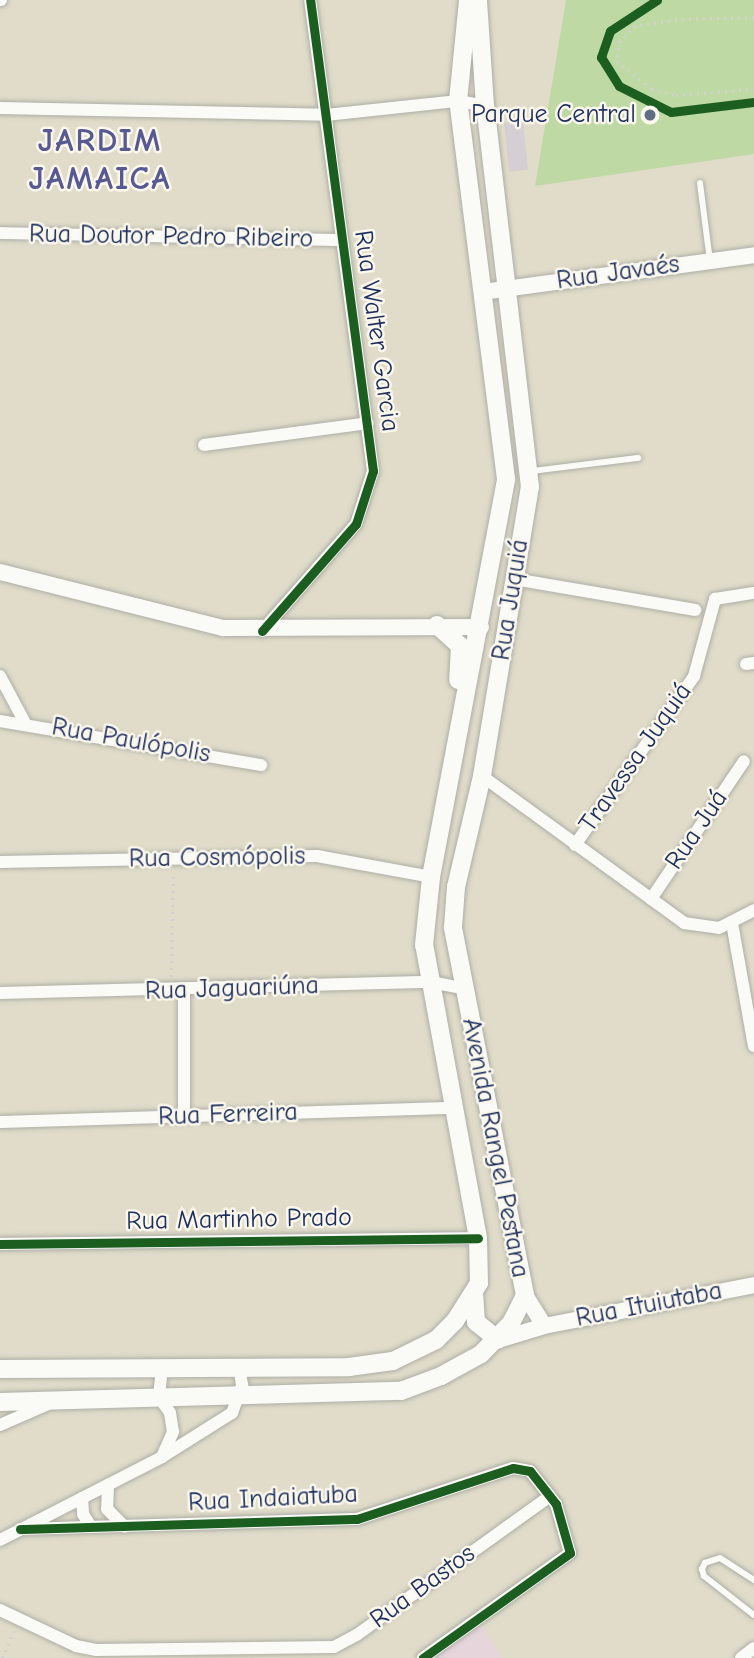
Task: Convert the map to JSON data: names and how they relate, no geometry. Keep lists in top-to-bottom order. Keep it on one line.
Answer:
{"streets":{"main road":["Rua Juquiá","Avenida Rangel Pestana"],"street":["Rua Doutor Pedro Ribeiro","Rua Javaés","Rua Walter Garcia","Rua Paulópolis","Travessa Juquiá","Rua Juá","Rua Cosmópolis","Rua Jaguariúna","Rua Ferreira","Rua Martinho Prado","Rua Ituiutaba","Rua Indaiatuba","Rua Bastos"]},"crossings":[["Rua Doutor Pedro Ribeiro","Rua Walter Garcia"],["Rua Javaés","Rua Juquiá"],["Rua Juquiá","Avenida Rangel Pestana"],["Rua Cosmópolis","Avenida Rangel Pestana"],["Rua Jaguariúna","Avenida Rangel Pestana"],["Rua Ferreira","Avenida Rangel Pestana"],["Avenida Rangel Pestana","Rua Martinho Prado"],["Avenida Rangel Pestana","Rua Ituiutaba"],["Rua Indaiatuba","Rua Bastos"]],"districts":["JARDIM JAMAICA"],"places":["Parque Central"]}
